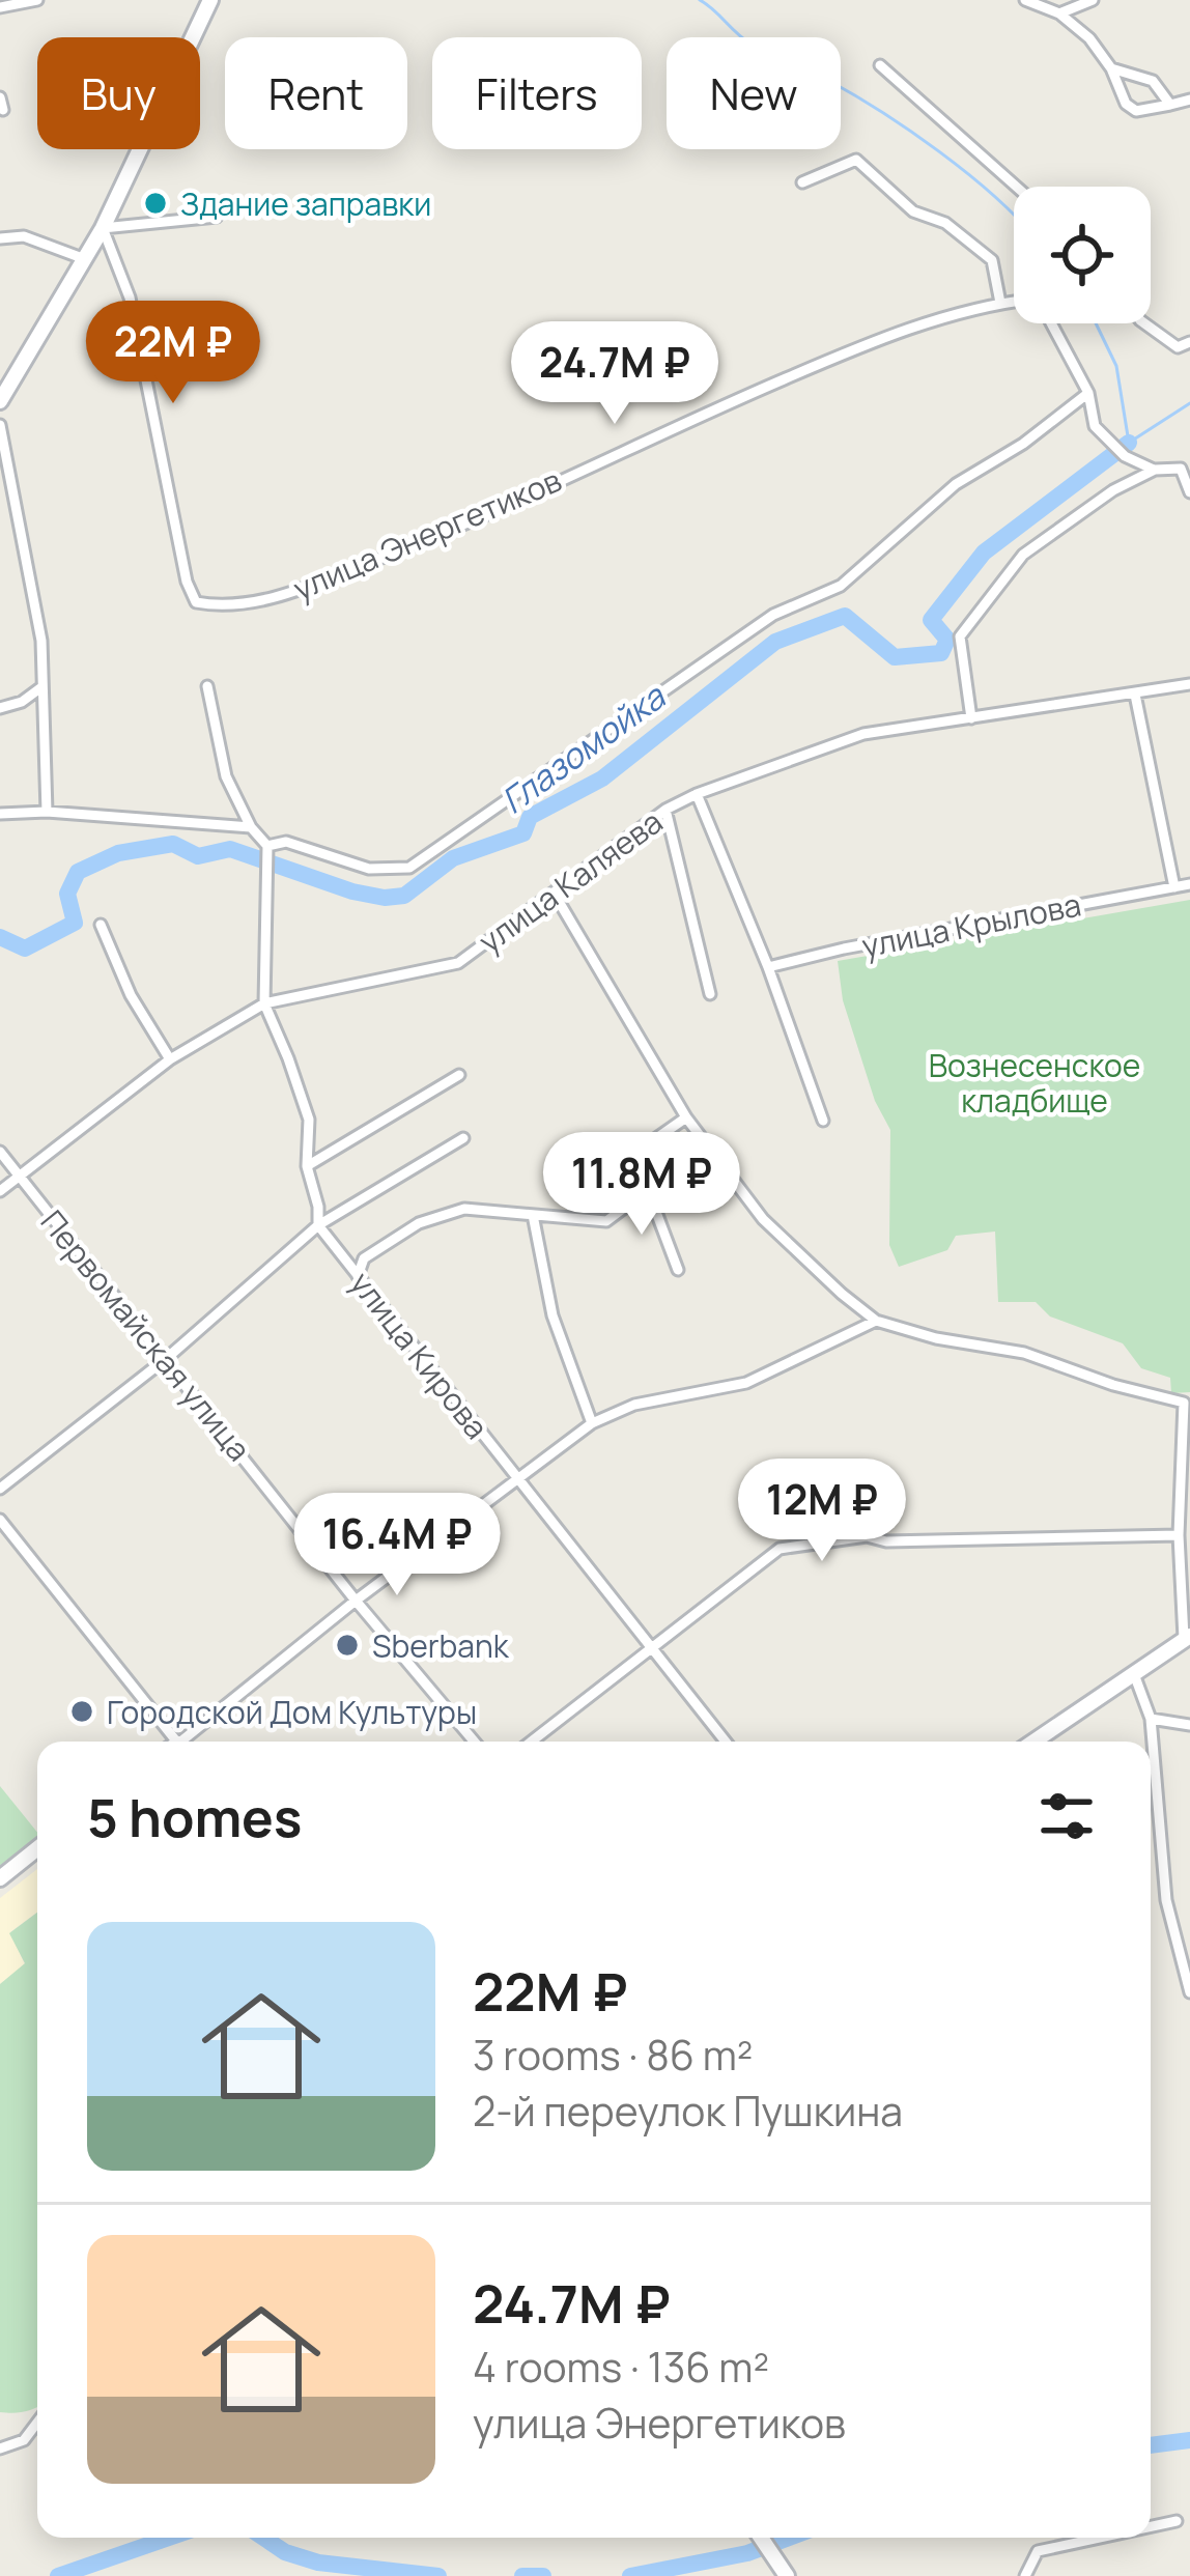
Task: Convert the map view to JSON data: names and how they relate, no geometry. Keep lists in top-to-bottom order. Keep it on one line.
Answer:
{"streets":{"street":["улица Энергетиков","улица Каляева","улица Крылова","Первомайская улица","улица Кирова"]},"crossings":[["улица Каляева","Первомайская улица"],["улица Каляева","улица Кирова"]],"water":["Глазомойка"],"parks":["Вознесенское кладбище"],"places":["Здание заправки","Sberbank","Городской Дом Культуры"],"page":{"chip":["Buy","Rent","Filters","New"],"price":["22M ₽","24.7M ₽","11.8M ₽","12M ₽","16.4M ₽"],"heading":"5 homes","list":[{"name":"22M ₽","note":"3 rooms · 86 m² · 2-й переулок Пушкина"},{"name":"24.7M ₽","note":"4 rooms · 136 m² · улица Энергетиков"}]}}
